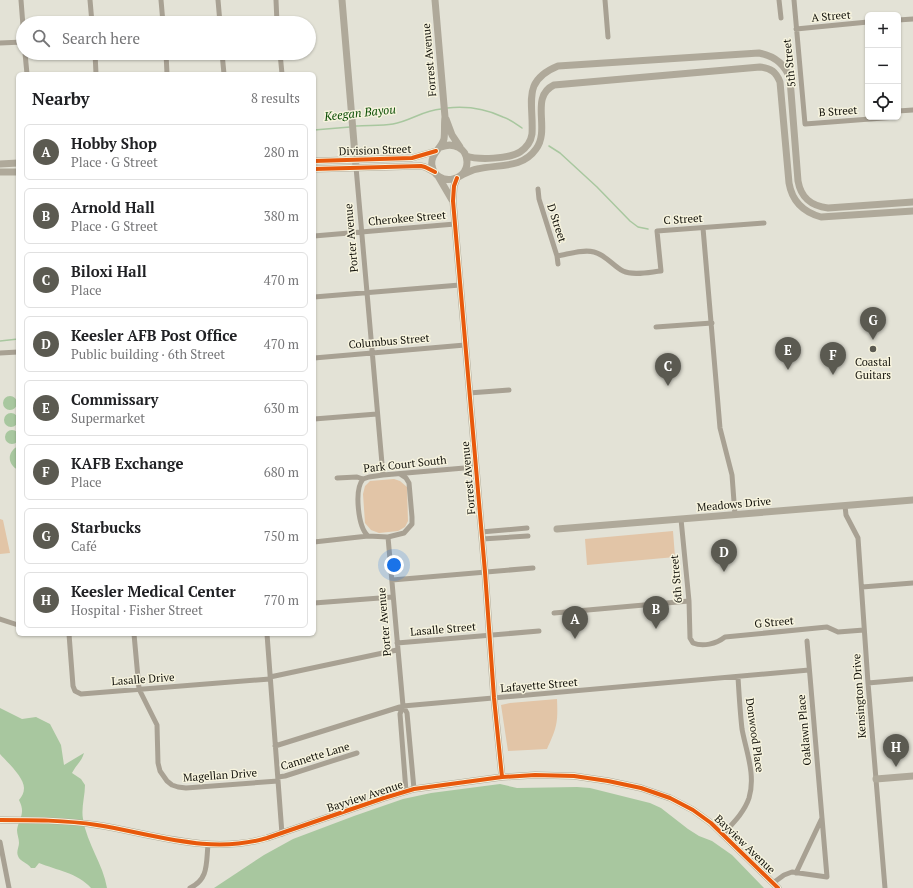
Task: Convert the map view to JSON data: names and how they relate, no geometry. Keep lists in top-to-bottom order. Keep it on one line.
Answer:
{"streets":{"street":["A Street","Forrest Avenue","5th Street","B Street","Division Street","Cherokee Street","C Street","D Street","Porter Avenue","Columbus Street","Park Court South","Meadows Drive","6th Street","G Street","Lasalle Street","Lasalle Drive","Lafayette Street","Kensington Drive","Oaklawn Place","Donwood Place","Cannette Lane","Magellan Drive","Bayview Avenue"]},"crossings":[["A Street","5th Street"],["Forrest Avenue","Division Street"],["Forrest Avenue","Cherokee Street"],["Forrest Avenue","Columbus Street"],["Forrest Avenue","Park Court South"],["Forrest Avenue","Lasalle Street"],["Forrest Avenue","Lafayette Street"],["Forrest Avenue","Bayview Avenue"],["5th Street","B Street"],["Division Street","Porter Avenue"],["Cherokee Street","Porter Avenue"],["C Street","D Street"],["Porter Avenue","Columbus Street"],["Porter Avenue","Park Court South"],["Porter Avenue","Lasalle Street"],["Porter Avenue","Lafayette Street"],["Porter Avenue","Bayview Avenue"],["Meadows Drive","6th Street"],["Meadows Drive","Kensington Drive"],["6th Street","G Street"],["G Street","Kensington Drive"],["Lasalle Drive","Magellan Drive"],["Lafayette Street","Oaklawn Place"],["Lafayette Street","Donwood Place"],["Oaklawn Place","Bayview Avenue"],["Donwood Place","Bayview Avenue"],["Cannette Lane","Magellan Drive"]],"water":["Keegan Bayou"],"places":["Coastal Guitars"],"page":{"map_buttons":["+","−"],"search":"Search here","heading":["Nearby","8 results"],"list":[{"mark":"A","name":"Hobby Shop","note":"Place · G Street","value":"280 m"},{"mark":"B","name":"Arnold Hall","note":"Place · G Street","value":"380 m"},{"mark":"C","name":"Biloxi Hall","note":"Place","value":"470 m"},{"mark":"D","name":"Keesler AFB Post Office","note":"Public building · 6th Street","value":"470 m"},{"mark":"E","name":"Commissary","note":"Supermarket","value":"630 m"},{"mark":"F","name":"KAFB Exchange","note":"Place","value":"680 m"},{"mark":"G","name":"Starbucks","note":"Café","value":"750 m"},{"mark":"H","name":"Keesler Medical Center","note":"Hospital · Fisher Street","value":"770 m"}],"pins":["G","E","F","C","D","B","A","H"]}}
